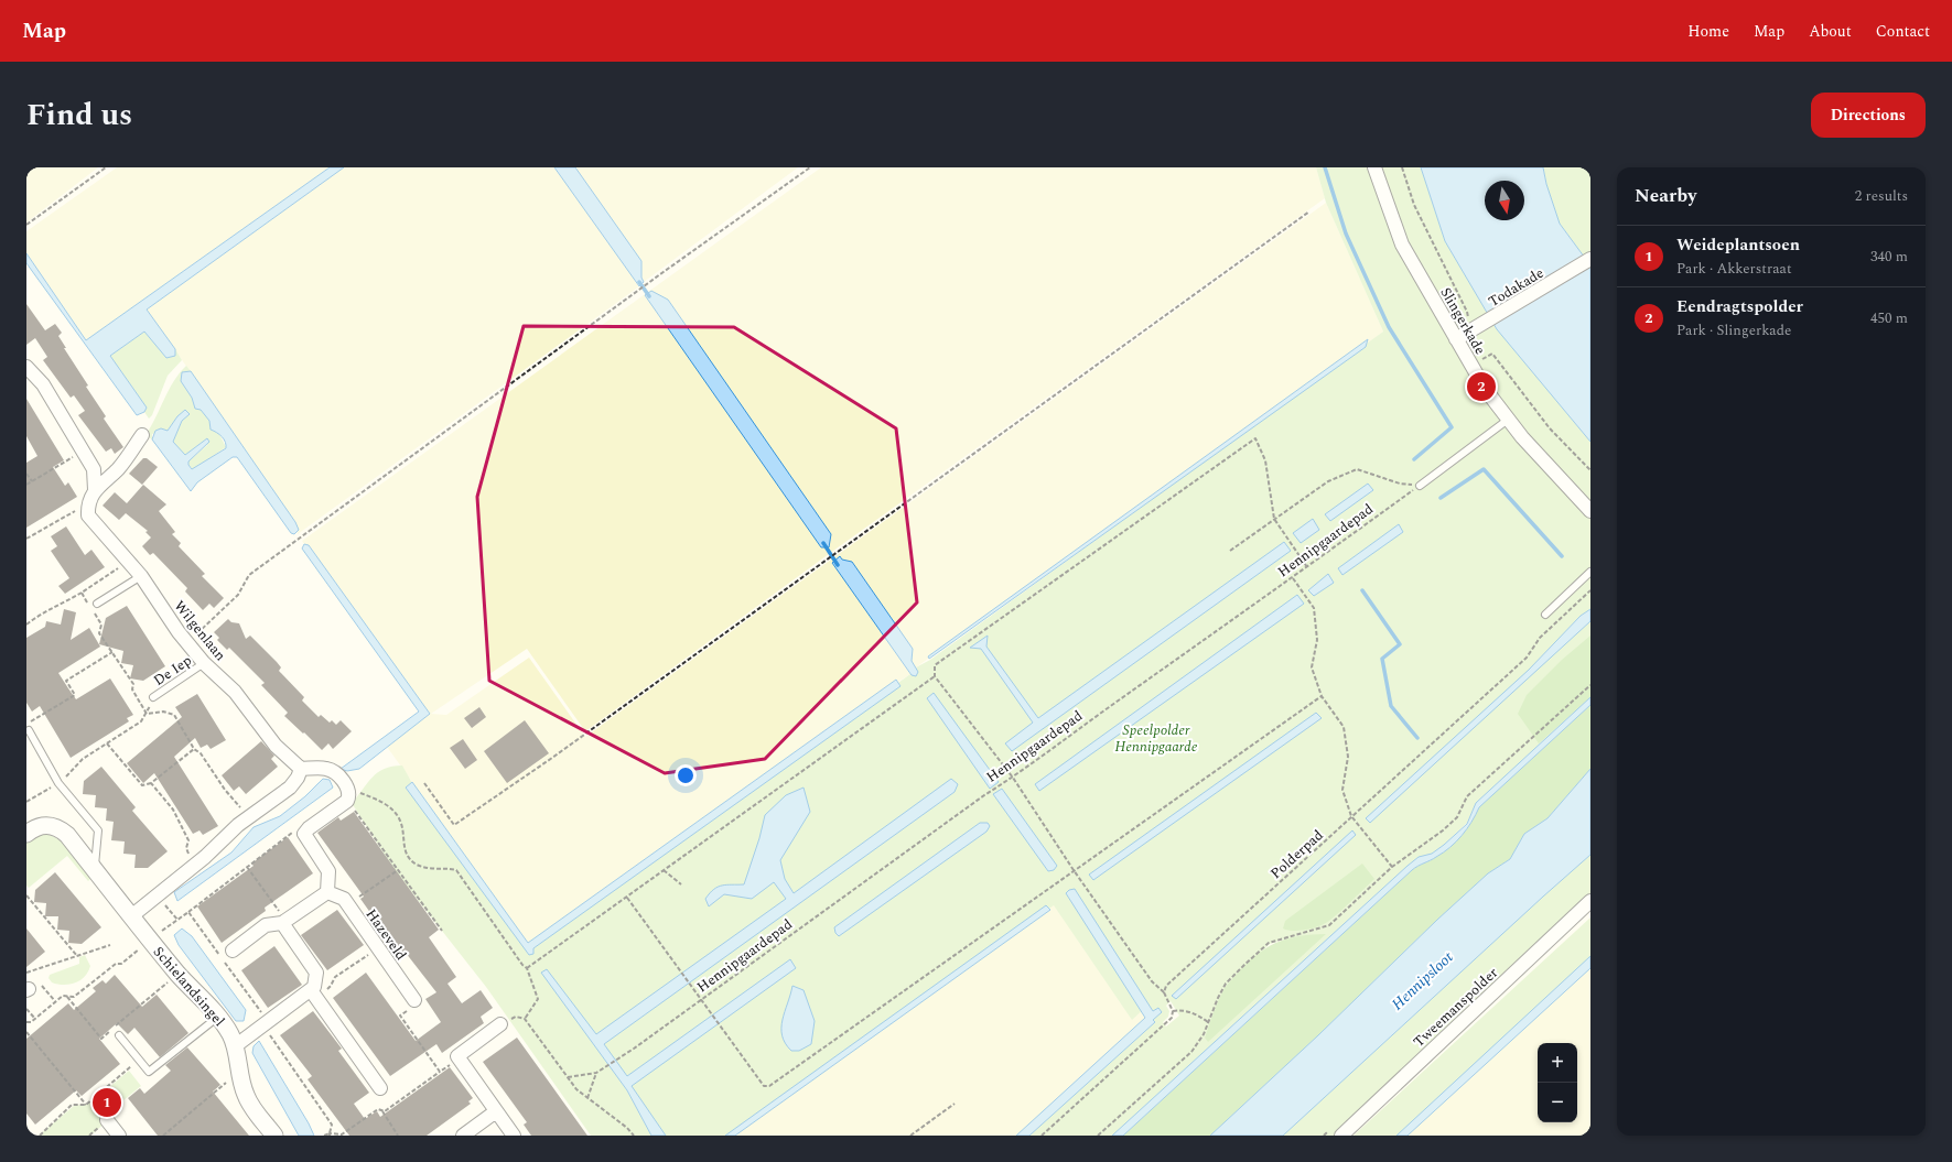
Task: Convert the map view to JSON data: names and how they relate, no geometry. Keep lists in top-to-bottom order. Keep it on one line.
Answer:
{"streets":{"street":["Todakade","Slingerkade","Wilgenlaan","Hazeveld","Schielandsingel","Tweemanspolder"],"lane":["De Iep"],"path":["Hennipgaardepad","Polderpad"]},"crossings":[["Todakade","Slingerkade"],["Wilgenlaan","De Iep"]],"water":["Hennipsloot"],"parks":["Speelpolder Hennipgaarde"],"north":"bottom","page":{"header":"Map","nav":["Home","Map","About","Contact"],"title":"Find us","buttons":"Directions","heading":["Nearby","2 results"],"list":[{"mark":"1","name":"Weideplantsoen","note":"Park · Akkerstraat","value":"340 m"},{"mark":"2","name":"Eendragtspolder","note":"Park · Slingerkade","value":"450 m"}],"pins":["2","1"],"map_buttons":["+","−"]}}
